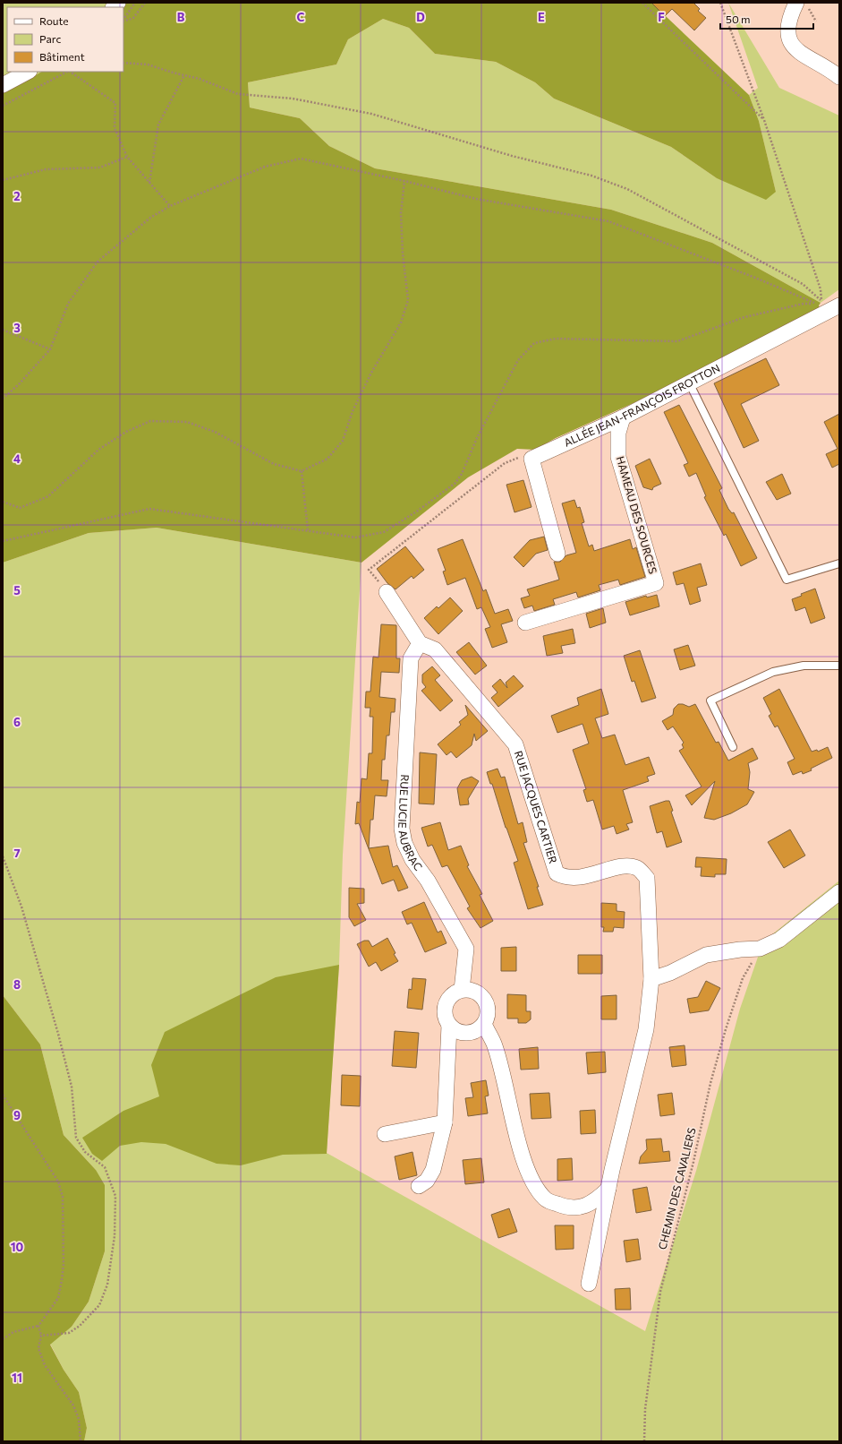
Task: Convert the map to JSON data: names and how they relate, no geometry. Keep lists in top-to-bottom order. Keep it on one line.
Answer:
{"streets":{"street":["ALLÉE JEAN-FRANÇOIS FROTTON","HAMEAU DES SOURCES","RUE JACQUES CARTIER","RUE LUCIE AUBRAC"],"path":["CHEMIN DES CAVALIERS"]},"crossings":[["ALLÉE JEAN-FRANÇOIS FROTTON","HAMEAU DES SOURCES"],["RUE JACQUES CARTIER","RUE LUCIE AUBRAC"]],"legend":["Route","Parc","Bâtiment"],"scale_bar":"50 m","grid":{"columns":["B","C","D","E","F"],"rows":["2","3","4","5","6","7","8","9","10","11"]}}
